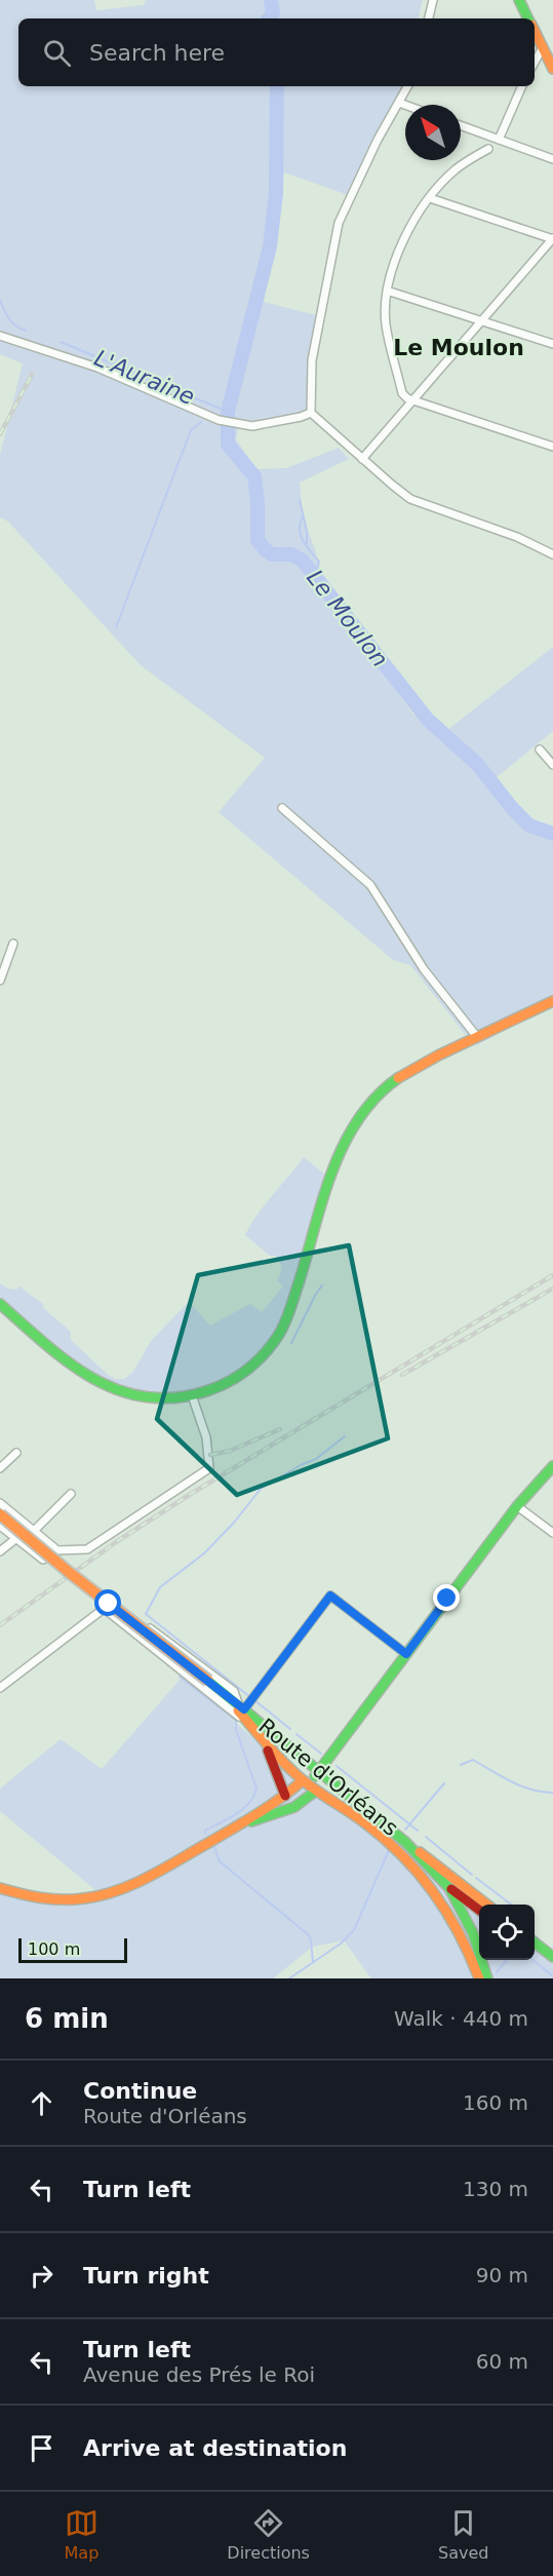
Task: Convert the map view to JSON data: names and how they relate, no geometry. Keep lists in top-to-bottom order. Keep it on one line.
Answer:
{"streets":{"main road":["Route d'Orléans"]},"districts":["Le Moulon"],"water":["L'Auraine","Le Moulon"],"scale_bar":"100 m","north":"top left","page":{"search":"Search here","scale":"100 m","heading":["6 min","Walk · 440 m"],"list":[["Continue","Route d'Orléans","160 m"],["Turn left","130 m"],["Turn right","90 m"],["Turn left","Avenue des Prés le Roi","60 m"],"Arrive at destination"],"nav":["Map","Directions","Saved"]}}
